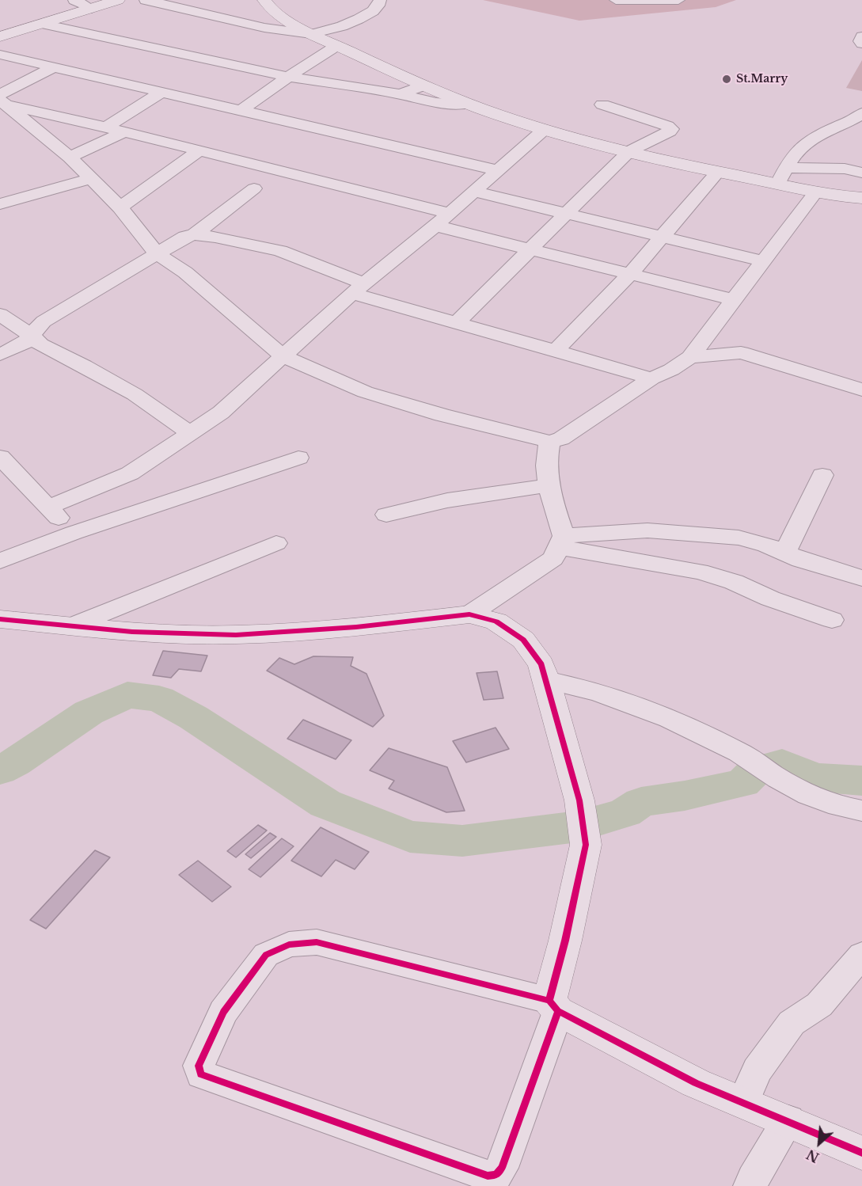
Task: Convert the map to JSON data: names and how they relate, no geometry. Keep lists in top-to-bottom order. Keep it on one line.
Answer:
{"places":["St.Marry"],"north":"bottom left"}
